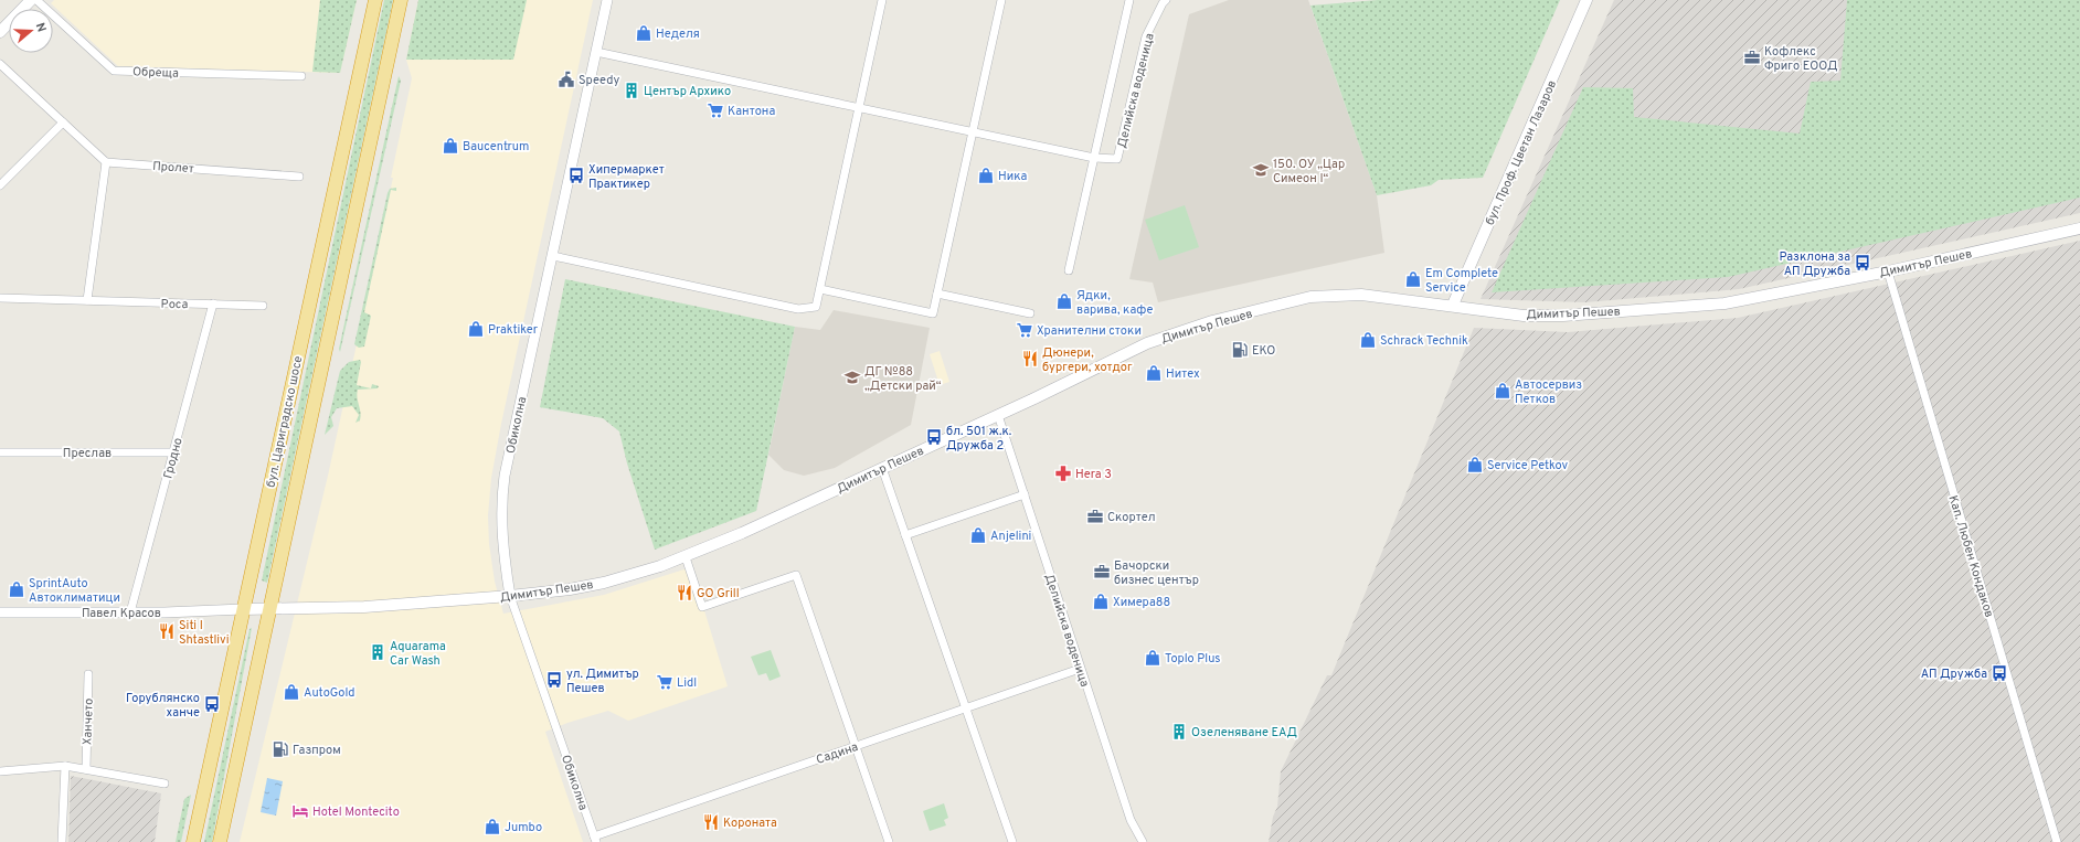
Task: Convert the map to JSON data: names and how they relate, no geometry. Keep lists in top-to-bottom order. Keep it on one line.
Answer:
{"streets":{"highway":["бул. Цариградско шосе"],"main road":["бул. Проф. Цветан Лазаров","Димитър Пешев"],"street":["Обреща","Делийска воденица","Пролет","Роса","Обиколна","Преслав","Гродно","Кап. Любен Кондаков","Павел Красов","Ханчето","Садина"]},"crossings":[["Делийска воденица","Димитър Пешев"],["Делийска воденица","Садина"],["бул. Проф. Цветан Лазаров","Димитър Пешев"],["Димитър Пешев","бул. Цариградско шосе"],["Димитър Пешев","Обиколна"],["Димитър Пешев","Кап. Любен Кондаков"],["Димитър Пешев","Павел Красов"],["Роса","Гродно"],["бул. Цариградско шосе","Павел Красов"],["Обиколна","Садина"],["Преслав","Гродно"],["Гродно","Павел Красов"]],"places":{"shop":["Неделя","Baucentrum","Ника","Em Complete Service","Ядки, варива, кафе","Praktiker","Schrack Technik","Нитех","Автосервиз Петков","Service Petkov","Anjelini","SprintAuto Автоклиматици","Химера88","Toplo Plus","AutoGold","Jumbo"],"office":["Кофлекс Фриго ЕООД","Скортел","Бачорски бизнес център"],"public building":["Speedy"],"building":["Център Архико","Aquarama Car Wash","Озеленяване ЕАД"],"supermarket":["Кантона","Хранителни стоки","Lidl"],"school or university":["150. ОУ „Цар Симеон I“","ДГ №88 „Детски рай“"],"bus stop":["Хипермаркет Практикер","Разклона за АП Дружба","бл. 501 ж.к. Дружба 2","АП Дружба","ул. Димитър Пешев","Горублянско ханче"],"fuel station":["EKO","Газпром"],"restaurant":["Дюнери, бургери, хотдог","GO Grill","Siti I Shtastlivi","Короната"],"pharmacy":["Hera 3"],"hotel":["Hotel Montecito"]},"north":"right"}
